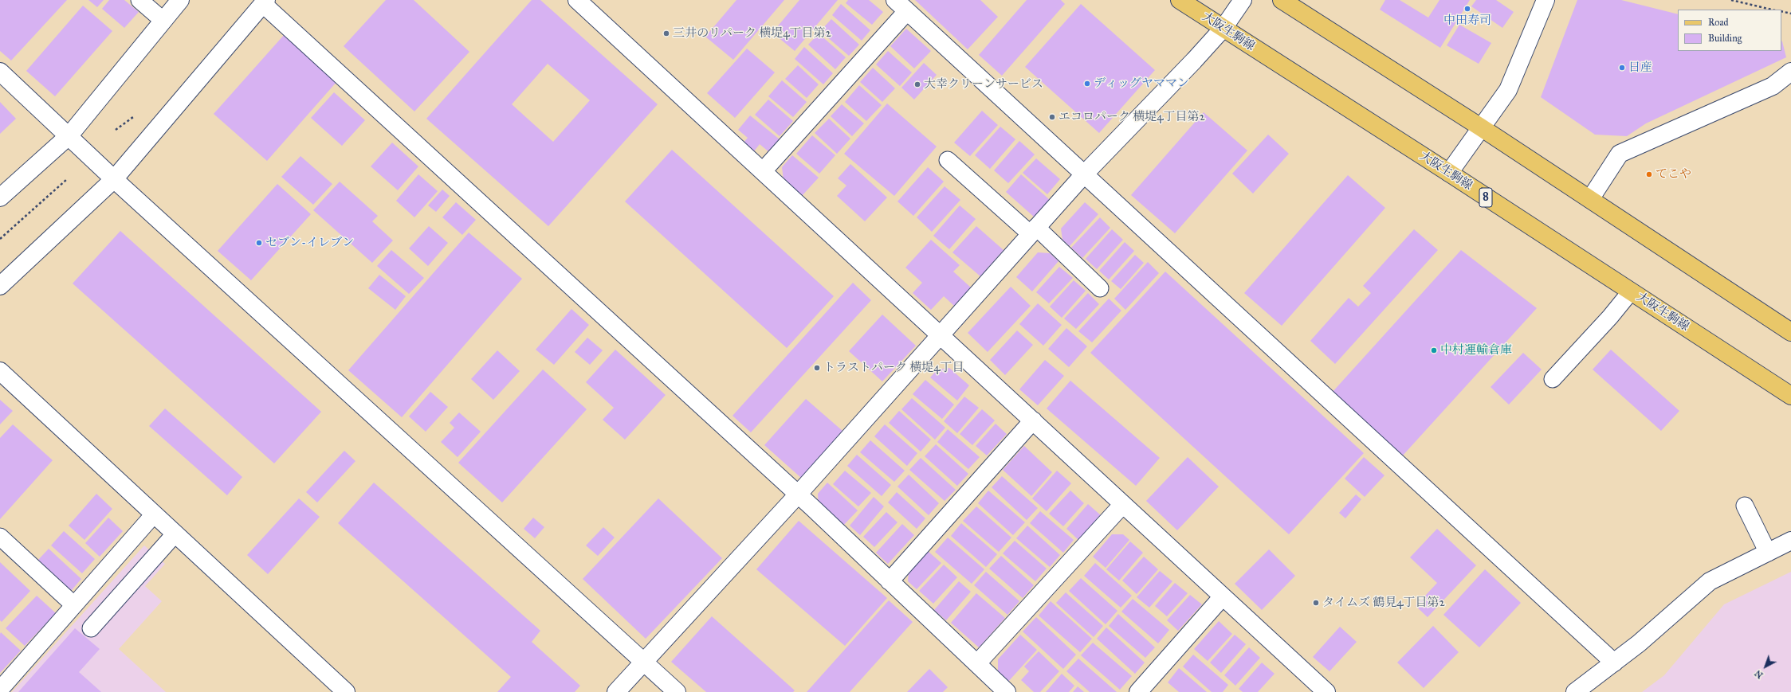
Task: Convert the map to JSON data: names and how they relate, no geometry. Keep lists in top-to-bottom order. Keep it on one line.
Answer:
{"streets":{"main road":["大阪生駒線","8"]},"places":["中田寿司","三井のリパーク 横堤4丁目第2","日産","ディッグヤママン","大幸クリーンサービス","エコロパーク 横堤4丁目第2","てこや","セブン-イレブン","中村運輸倉庫","トラストパーク 横堤4丁目","タイムズ 鶴見4丁目第2"],"legend":["Road","Building"],"north":"bottom left"}
